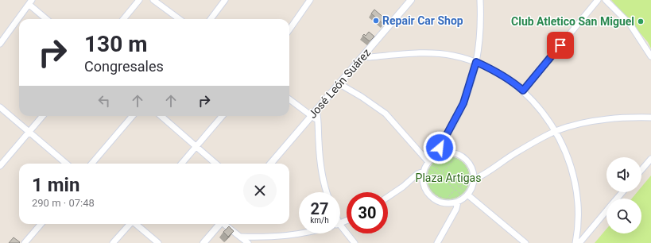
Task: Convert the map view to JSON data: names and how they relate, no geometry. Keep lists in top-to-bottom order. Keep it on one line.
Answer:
{"streets":{"street":["José León Suárez"]},"parks":["Plaza Artigas"],"places":["Repair Car Shop","Club Atletico San Miguel"],"page":{"turn":["130 m","Congresales"],"heading":["1 min","290 m · 07:48"],"speed":"27 km/h","limit":"30"}}
